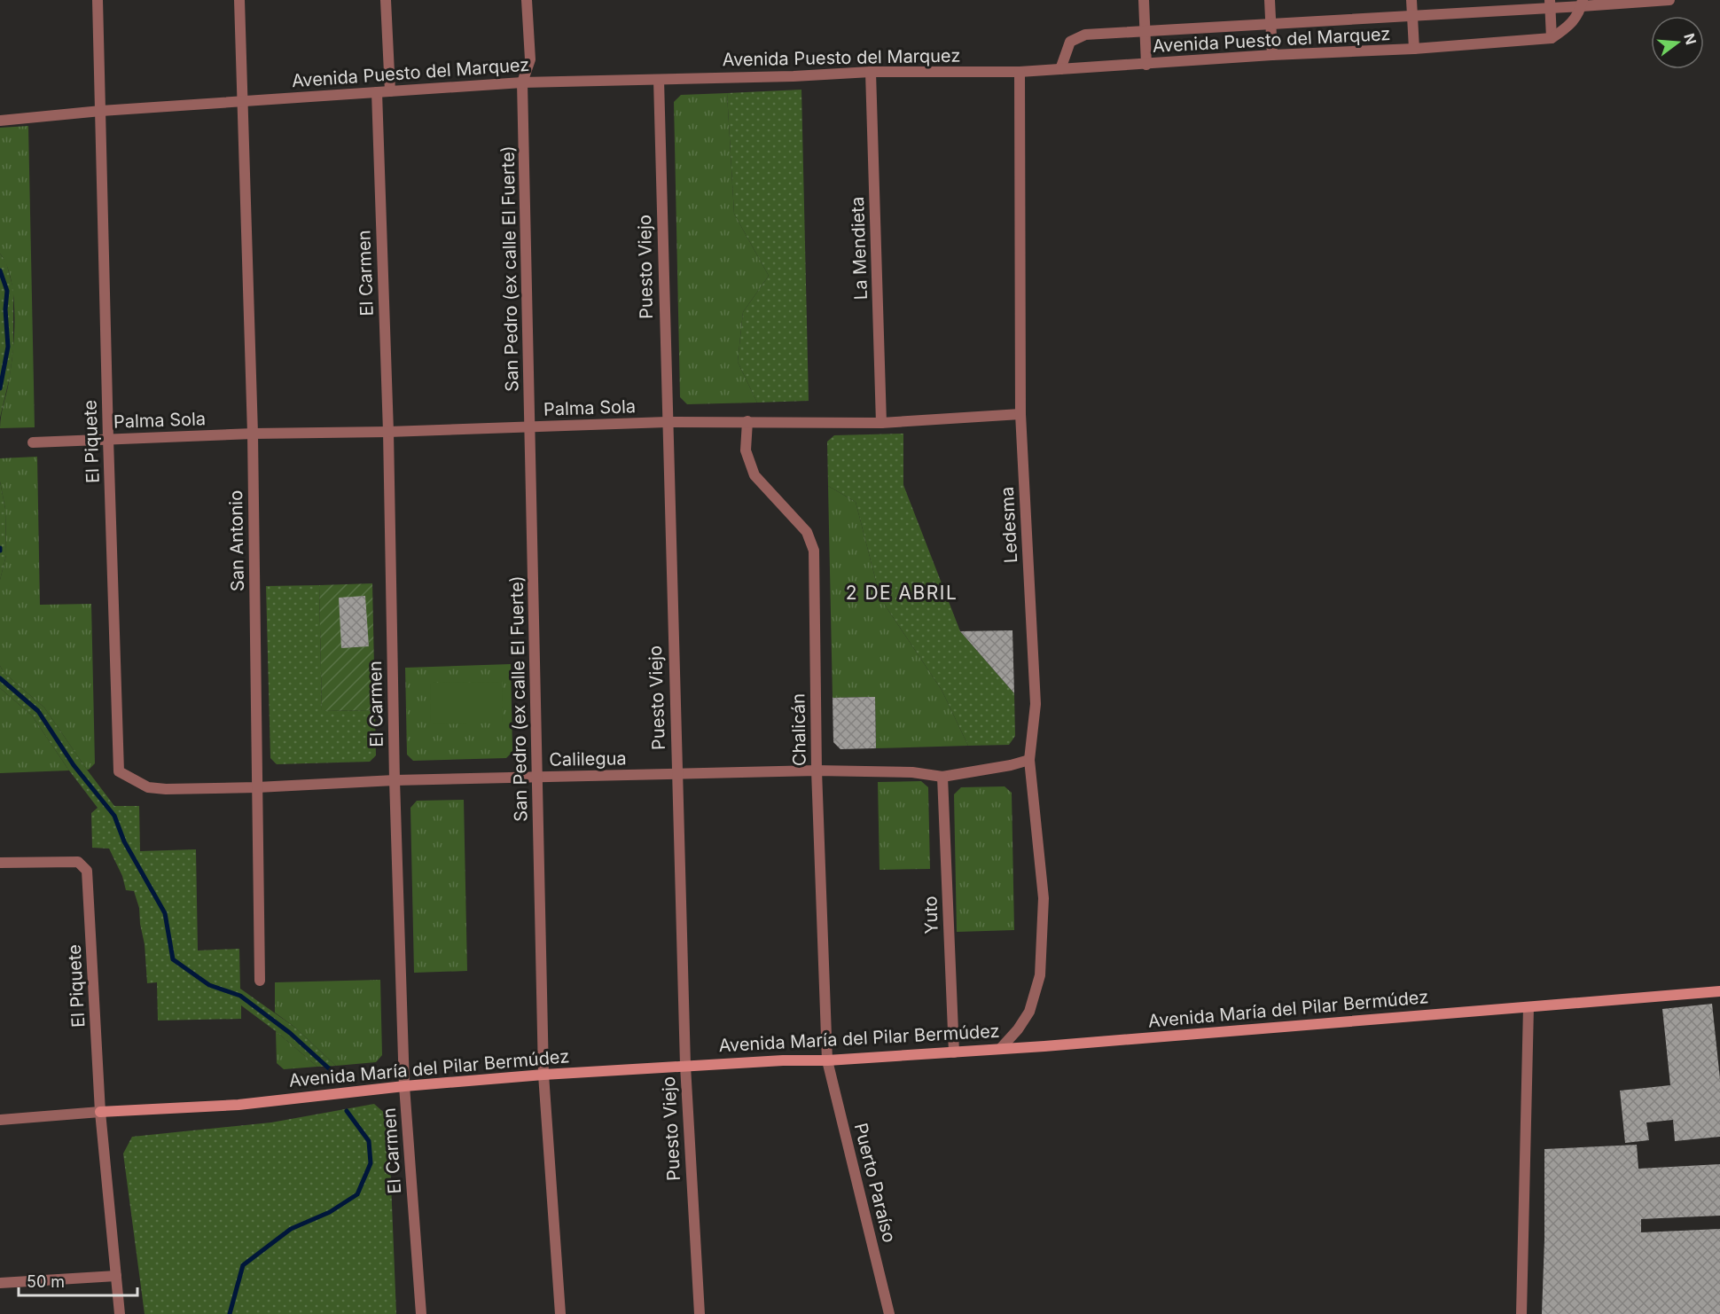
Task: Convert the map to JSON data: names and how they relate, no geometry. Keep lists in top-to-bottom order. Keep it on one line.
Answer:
{"streets":{"street":["Avenida Puesto del Marquez","La Mendieta","Puesto Viejo","San Pedro (ex calle El Fuerte)","El Carmen","Palma Sola","El Piquete","Ledesma","San Antonio","Chalicán","Calilegua","Yuto","Avenida María del Pilar Bermúdez","Puerto Paraíso"]},"crossings":[["Avenida Puesto del Marquez","La Mendieta"],["Avenida Puesto del Marquez","Puesto Viejo"],["Avenida Puesto del Marquez","San Pedro (ex calle El Fuerte)"],["Avenida Puesto del Marquez","El Carmen"],["Avenida Puesto del Marquez","El Piquete"],["Avenida Puesto del Marquez","Ledesma"],["Avenida Puesto del Marquez","San Antonio"],["La Mendieta","Palma Sola"],["Puesto Viejo","Palma Sola"],["Puesto Viejo","Calilegua"],["Puesto Viejo","Avenida María del Pilar Bermúdez"],["San Pedro (ex calle El Fuerte)","Palma Sola"],["San Pedro (ex calle El Fuerte)","Calilegua"],["San Pedro (ex calle El Fuerte)","Avenida María del Pilar Bermúdez"],["El Carmen","Palma Sola"],["El Carmen","Calilegua"],["El Carmen","Avenida María del Pilar Bermúdez"],["Palma Sola","El Piquete"],["Palma Sola","Ledesma"],["Palma Sola","San Antonio"],["Palma Sola","Chalicán"],["El Piquete","Calilegua"],["El Piquete","Avenida María del Pilar Bermúdez"],["Ledesma","Calilegua"],["Ledesma","Avenida María del Pilar Bermúdez"],["San Antonio","Calilegua"],["Chalicán","Calilegua"],["Chalicán","Avenida María del Pilar Bermúdez"],["Chalicán","Puerto Paraíso"],["Calilegua","Yuto"],["Yuto","Avenida María del Pilar Bermúdez"],["Avenida María del Pilar Bermúdez","Puerto Paraíso"]],"districts":["2 DE ABRIL"],"scale_bar":"50 m","north":"right"}
